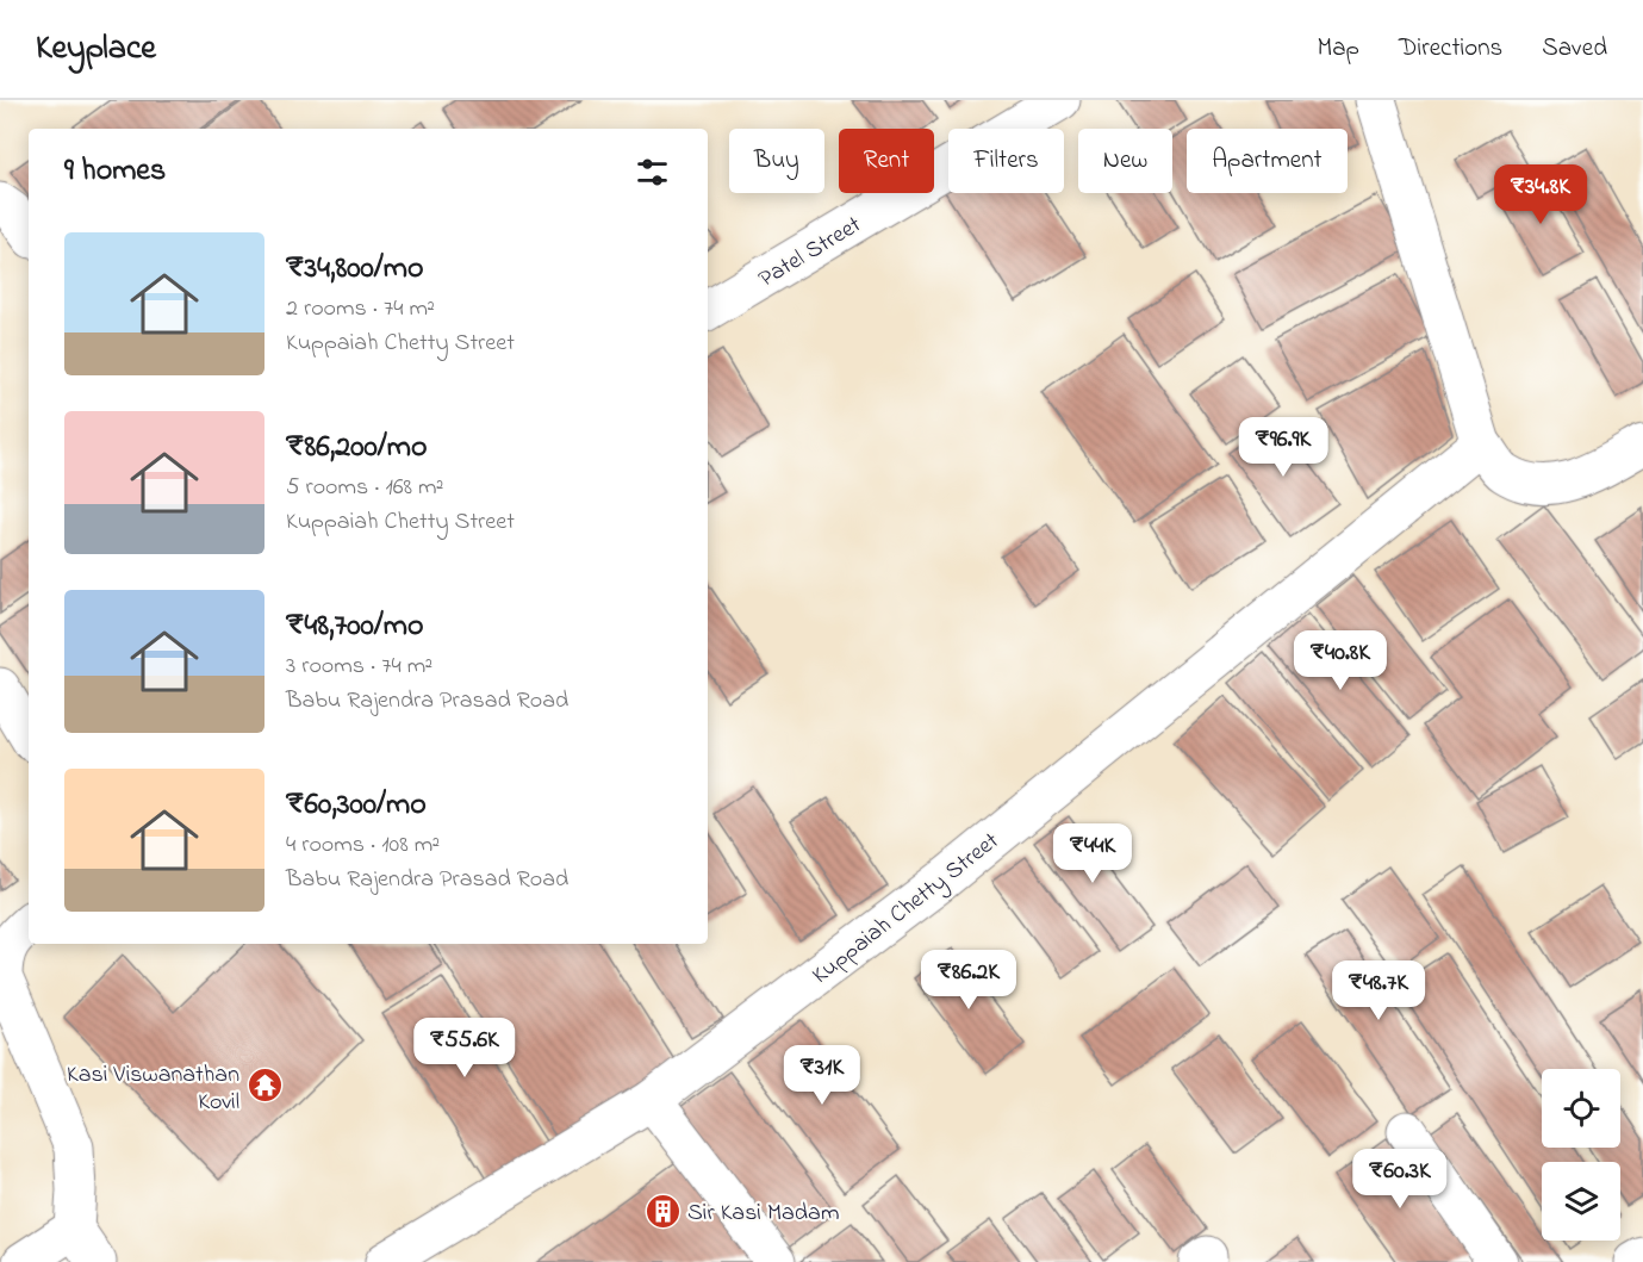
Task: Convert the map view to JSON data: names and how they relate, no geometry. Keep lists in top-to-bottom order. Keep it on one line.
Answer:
{"streets":{"street":["Patel Street","Kuppaiah Chetty Street"]},"places":{"temple":["Kasi Viswanathan Kovil"],"building":["Sir Kasi Madam"]},"page":{"header":"Keyplace","nav":["Map","Directions","Saved"],"chip":["Buy","Rent","Filters","New","Apartment"],"heading":"9 homes","price":["₹34.8K","₹96.9K","₹40.8K","₹44K","₹86.2K","₹48.7K","₹55.6K","₹31K","₹60.3K"],"list":[{"name":"₹34,800/mo","note":"2 rooms · 74 m² · Kuppaiah Chetty Street"},{"name":"₹86,200/mo","note":"5 rooms · 168 m² · Kuppaiah Chetty Street"},{"name":"₹48,700/mo","note":"3 rooms · 74 m² · Babu Rajendra Prasad Road"},{"name":"₹60,300/mo","note":"4 rooms · 108 m² · Babu Rajendra Prasad Road"}]}}
